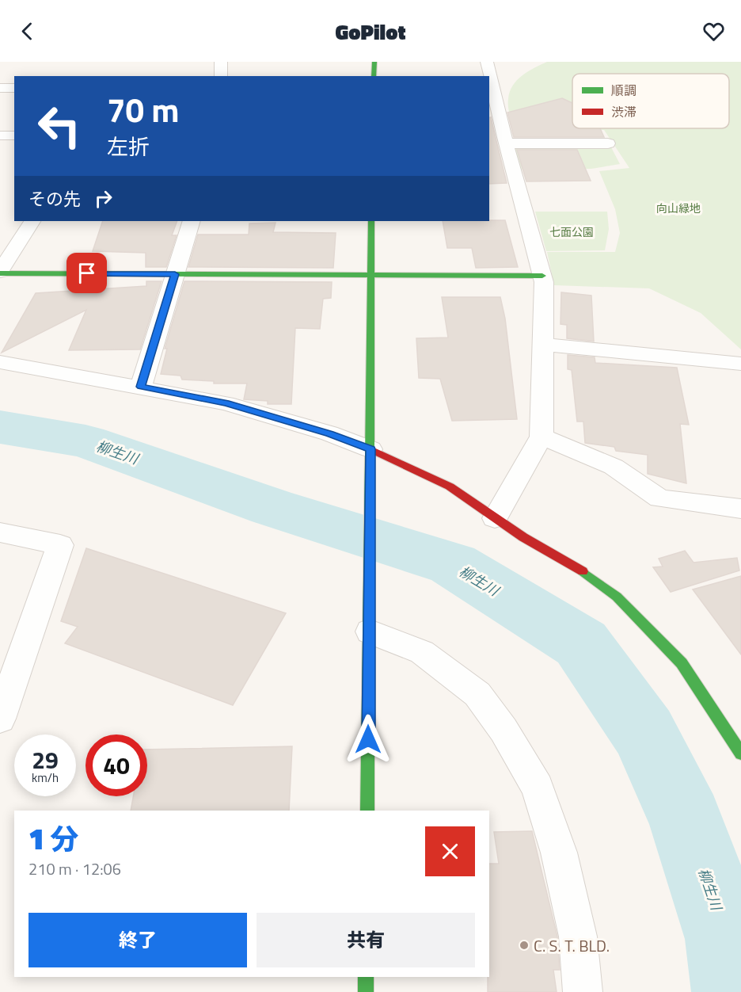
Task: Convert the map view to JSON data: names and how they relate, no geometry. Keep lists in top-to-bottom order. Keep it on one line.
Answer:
{"water":["柳生川"],"parks":["向山緑地","七面公園"],"places":["C. S. T. BLD."],"legend":["順調","渋滞"],"page":{"header":"GoPilot","turn":["70 m","左折"],"then":"その先","speed":"29 km/h","limit":"40","heading":["1 分","210 m · 12:06"],"buttons":["終了","共有"]}}
